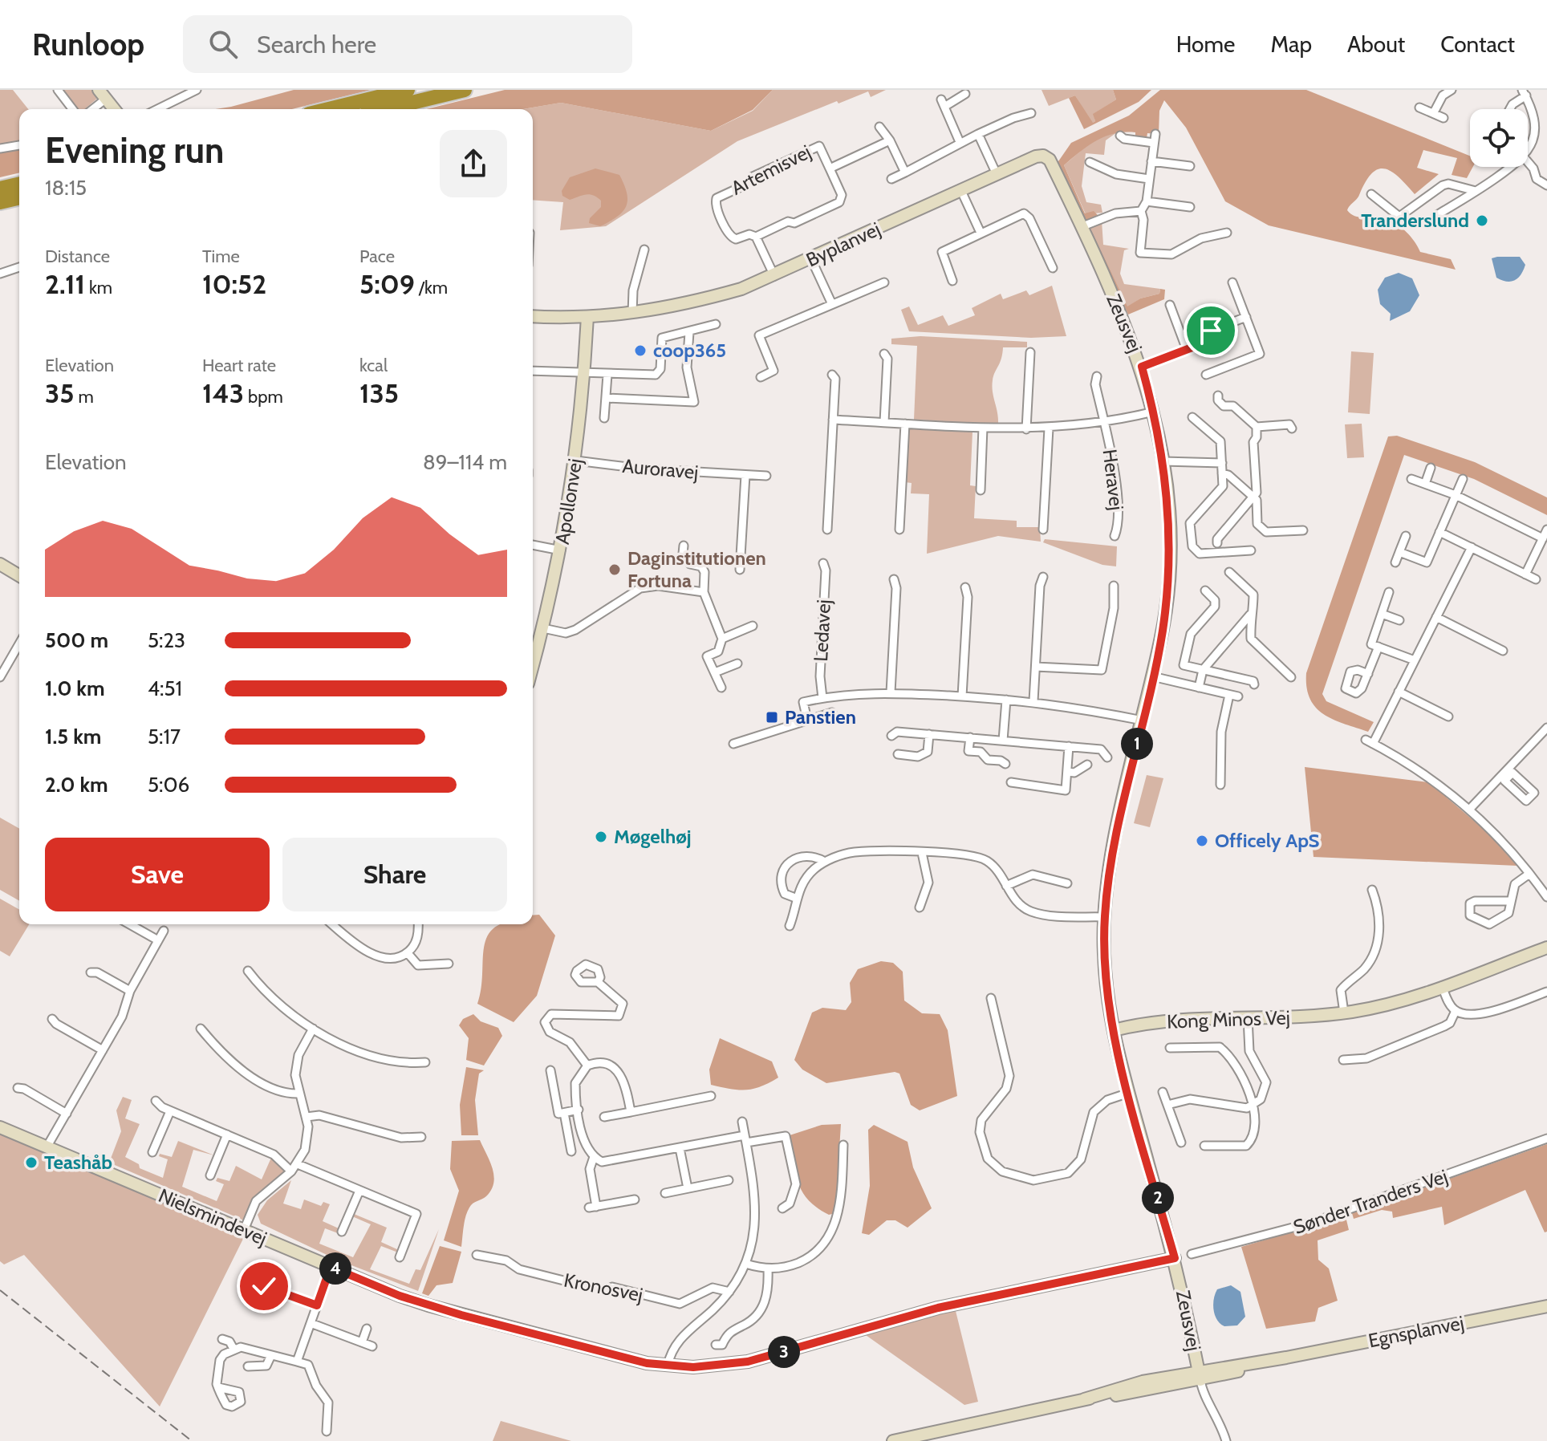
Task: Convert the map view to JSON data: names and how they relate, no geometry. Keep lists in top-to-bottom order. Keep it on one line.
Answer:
{"streets":{"street":["Artemisvej","Byplanvej","Zeusvej","Auroravej","Heravej","Apollonvej","Ledavej","Kong Minos Vej","Sønder Tranders Vej","Nielsmindevej","Kronosvej","Egnsplanvej"]},"crossings":[["Byplanvej","Zeusvej"],["Byplanvej","Apollonvej"],["Zeusvej","Heravej"],["Zeusvej","Kong Minos Vej"],["Zeusvej","Nielsmindevej"],["Zeusvej","Egnsplanvej"],["Auroravej","Apollonvej"]],"places":{"other":["Tranderslund","coop365","Daginstitutionen Fortuna","Møgelhøj","Officely ApS","Teashåb"],"transit":["Panstien"]},"page":{"header":"Runloop","search":"Search here","nav":["Home","Map","About","Contact"],"heading":["Evening run","18:15"],"stats":[["Distance","2.11 km"],["Time","10:52"],["Pace","5:09 /km"],["Elevation","35 m"],["Heart rate","143 bpm"],["kcal","135"]],"chart":["Elevation","89–114 m"],"list":[{"name":"500 m","note":"5:23"},{"name":"1.0 km","note":"4:51"},{"name":"1.5 km","note":"5:17"},{"name":"2.0 km","note":"5:06"}],"pins":["1","2","4","3"],"buttons":["Save","Share"]}}
